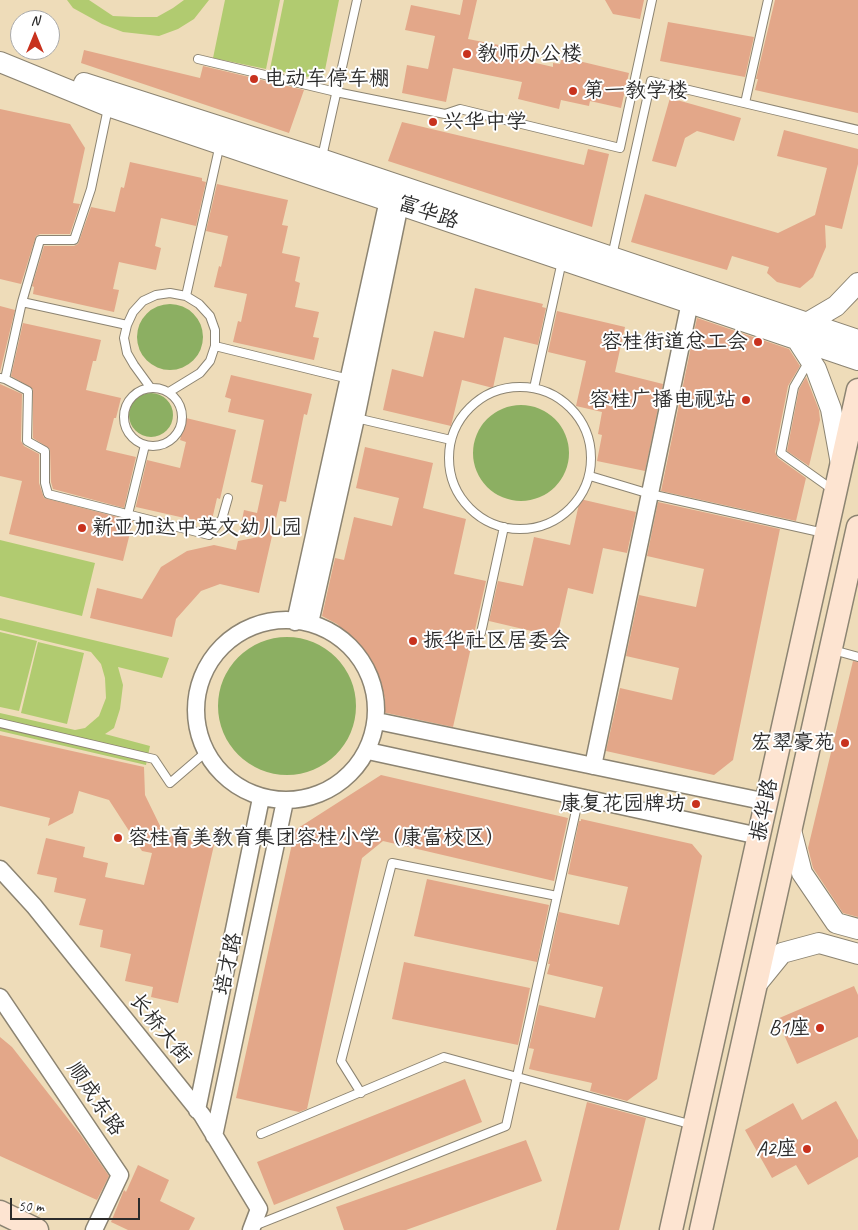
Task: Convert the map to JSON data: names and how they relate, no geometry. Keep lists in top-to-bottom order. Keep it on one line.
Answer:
{"streets":{"main road":["振华路"],"street":["富华路","培才路","长桥大街","顺成东路"]},"crossings":[["培才路","长桥大街"]],"places":["教师办公楼","电动车停车棚","第一教学楼","兴华中学","容桂街道总工会","容桂广播电视站","新亚加达中英文幼儿园","振华社区居委会","宏翠豪苑","康复花园牌坊","容桂育美教育集团容桂小学（康富校区）","B1座","A2座"],"scale_bar":"50 m","north":"top"}
